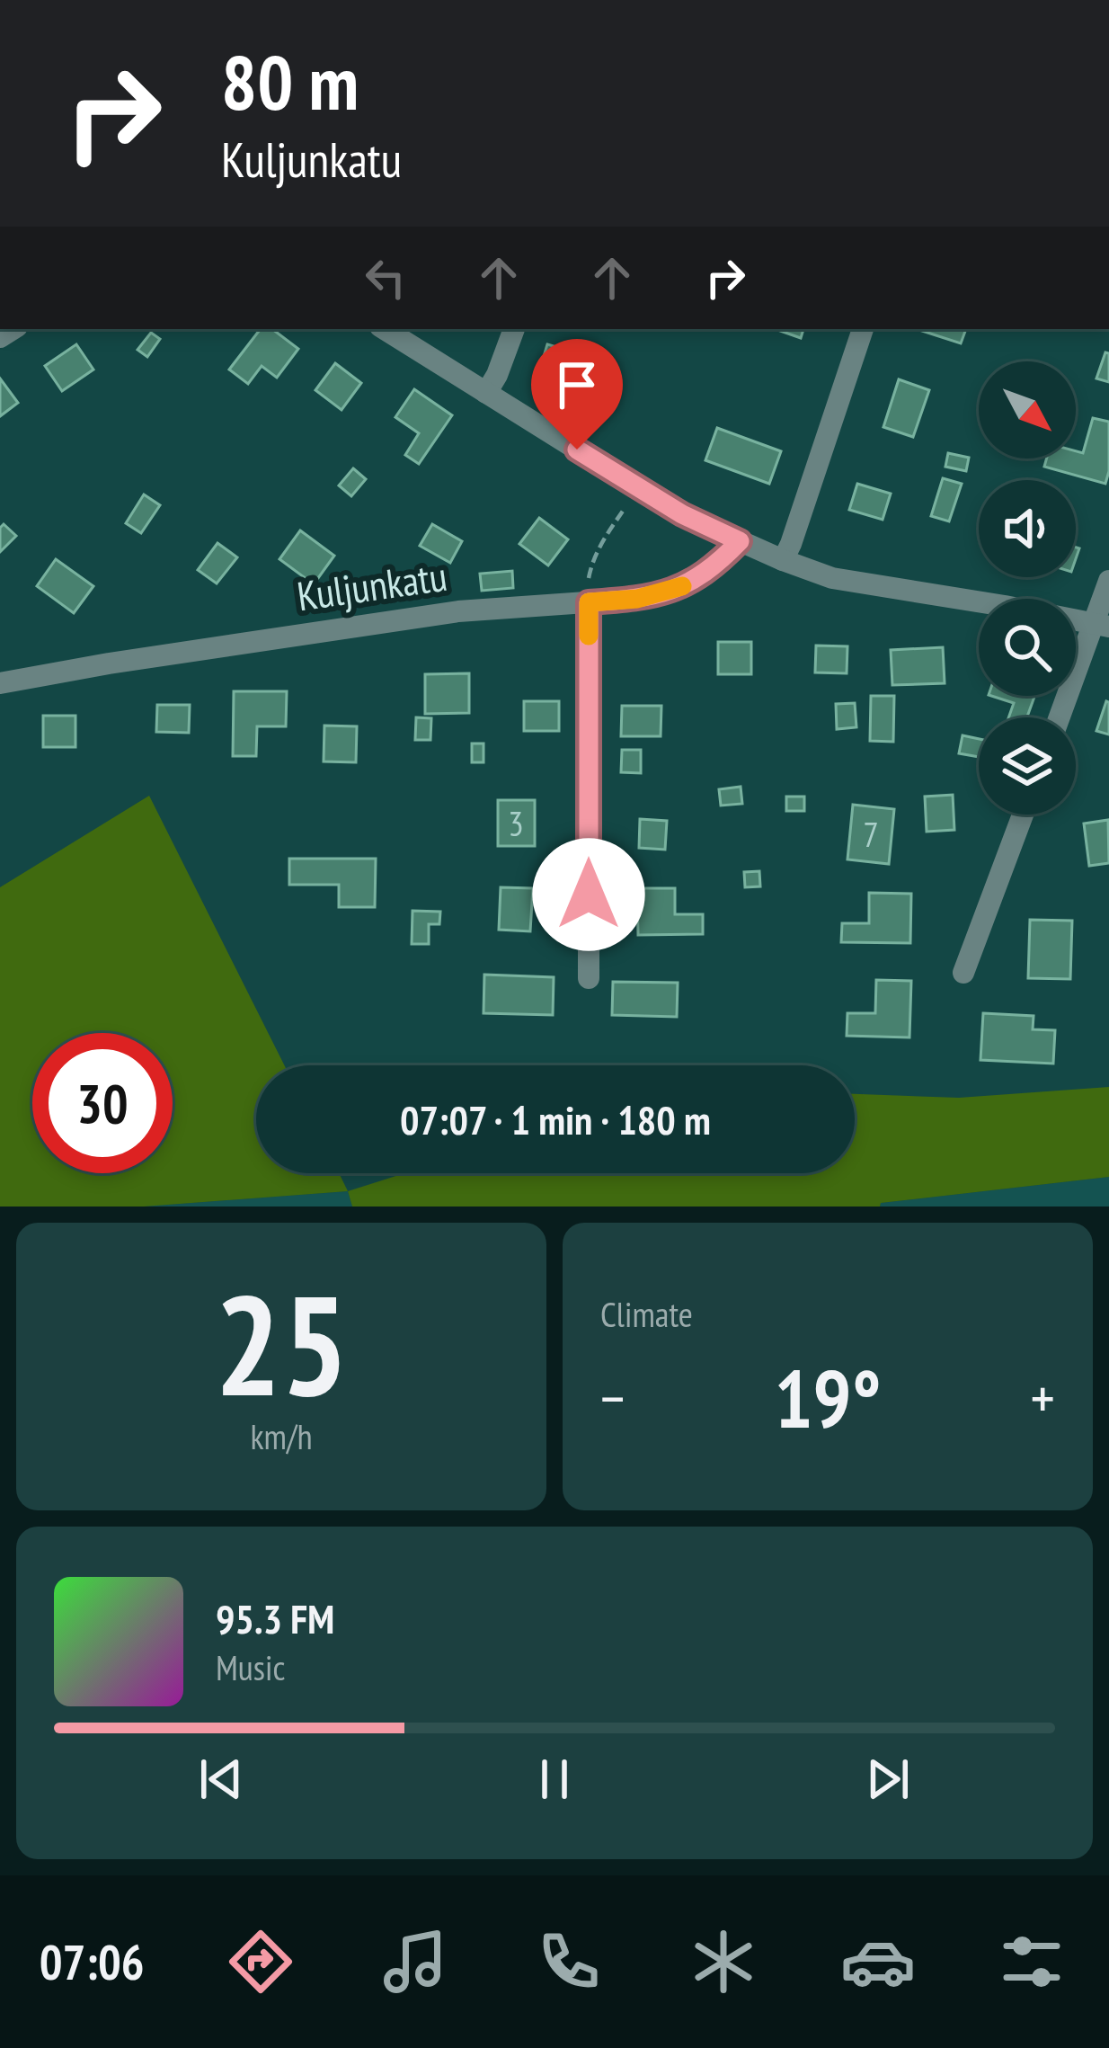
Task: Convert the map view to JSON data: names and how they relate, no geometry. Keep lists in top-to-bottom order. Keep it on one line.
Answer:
{"streets":{"street":["Kuljunkatu"]},"house_numbers":["3","7"],"north":"bottom right","page":{"turn":["80 m","Kuljunkatu"],"limit":"30","trip":"07:07 · 1 min · 180 m","tile":[["25","km/h"],"Climate"],"heat":["−","19°","+"],"song":["95.3 FM","Music"],"tabs":"07:06"}}
